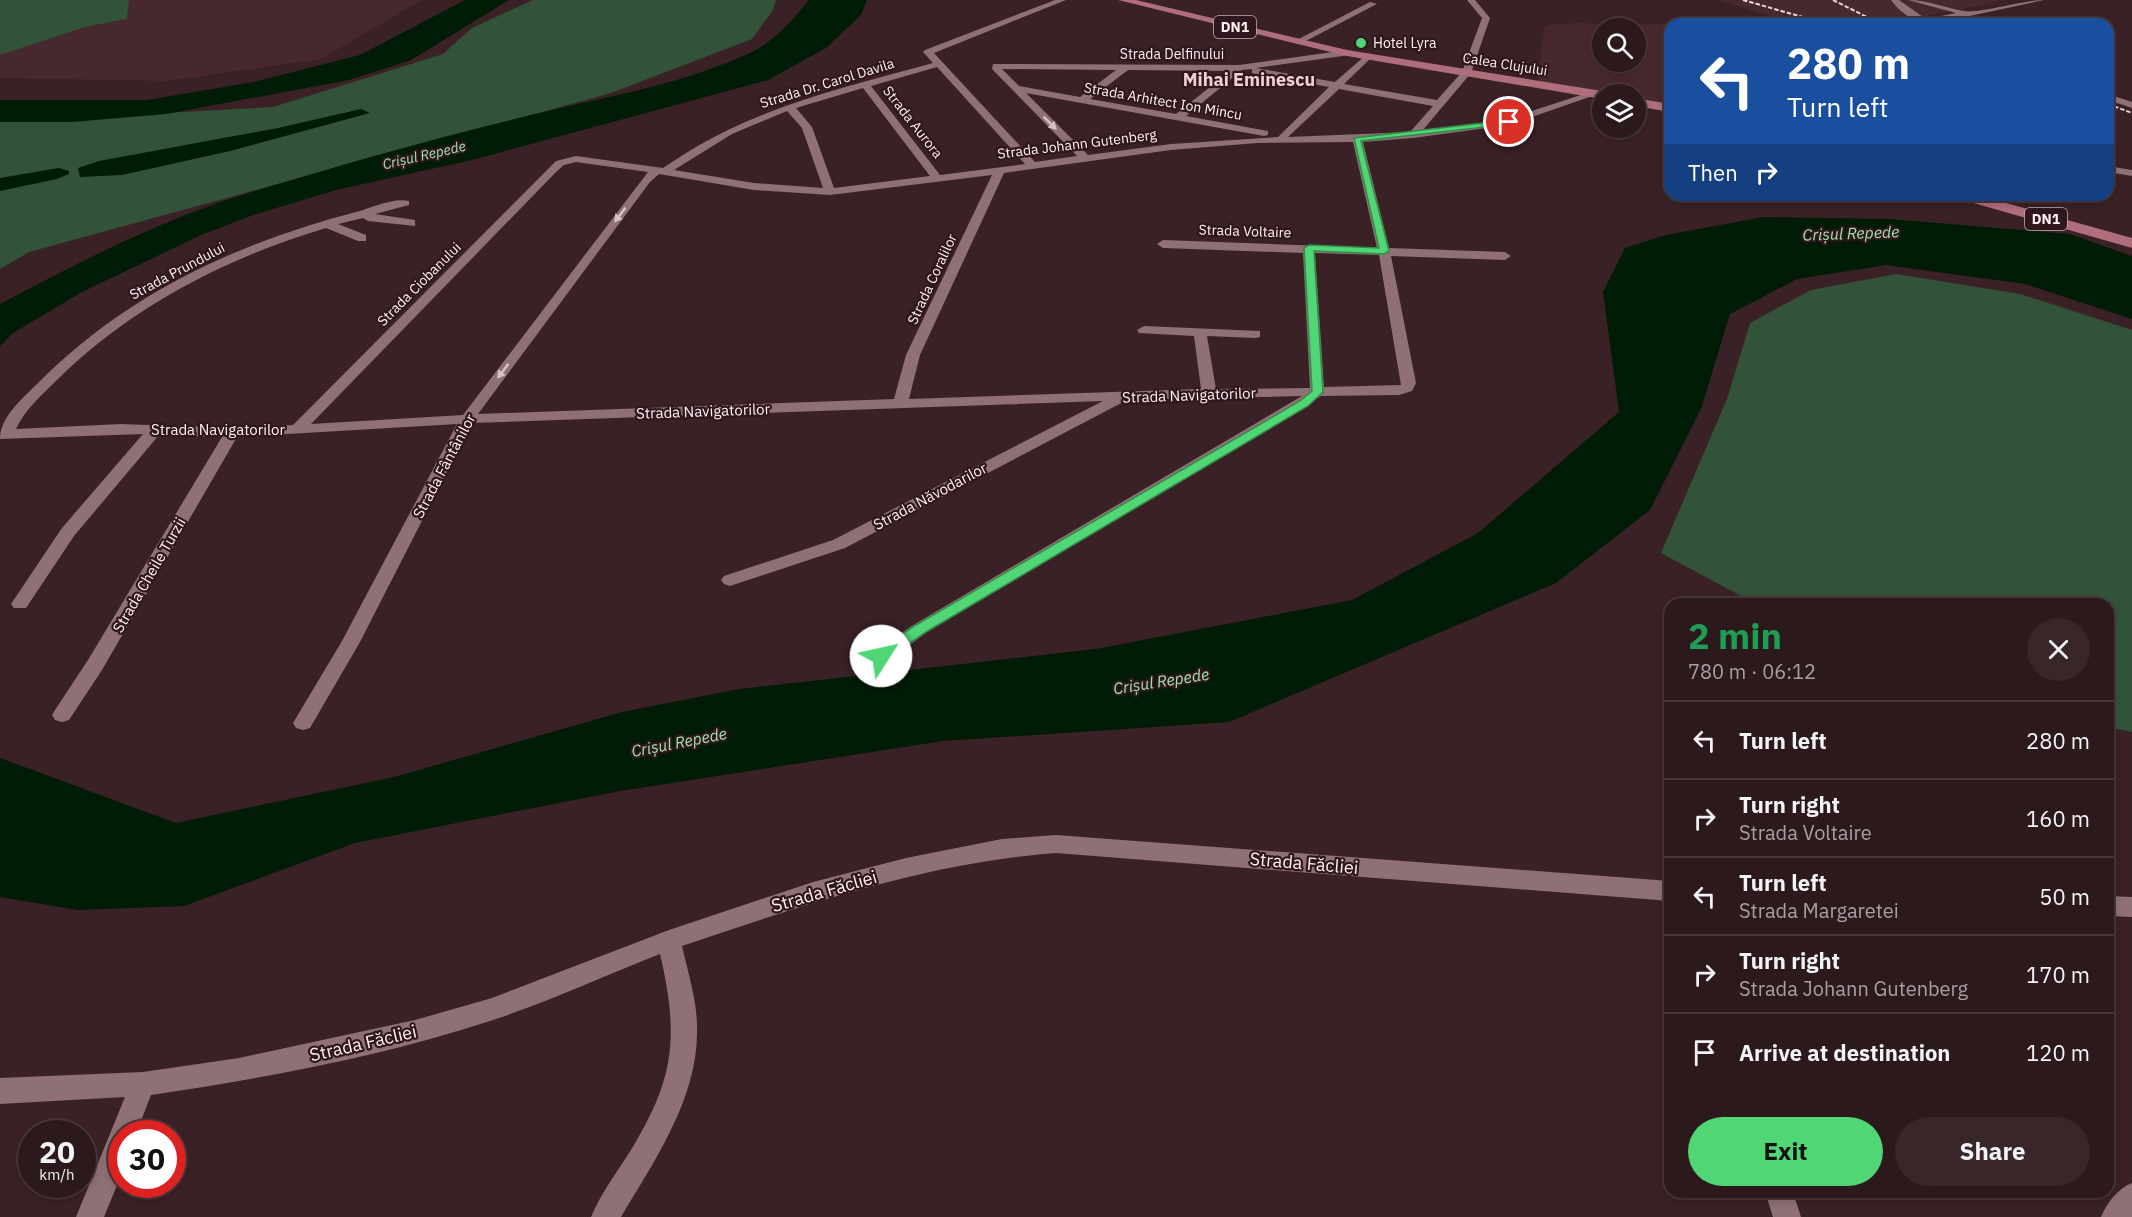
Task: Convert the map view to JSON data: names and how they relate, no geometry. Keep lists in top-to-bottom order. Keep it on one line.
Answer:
{"streets":{"main road":["DN1","Calea Clujului"],"street":["Strada Delfinului","Strada Dr. Carol Davila","Strada Arhitect Ion Mincu","Strada Aurora","Strada Johann Gutenberg","Strada Voltaire","Strada Prundului","Strada Coralilor","Strada Ciobanului","Strada Navigatorilor","Strada Fântânilor","Strada Năvodarilor","Strada Cheile Turzii","Strada Făcliei"]},"crossings":[["Strada Delfinului","Calea Clujului"],["Strada Delfinului","Strada Arhitect Ion Mincu"],["Strada Dr. Carol Davila","Strada Aurora"],["Strada Dr. Carol Davila","Strada Johann Gutenberg"],["Strada Dr. Carol Davila","Strada Fântânilor"],["Strada Arhitect Ion Mincu","Strada Johann Gutenberg"],["Strada Aurora","Strada Johann Gutenberg"],["Strada Johann Gutenberg","Strada Coralilor"],["Strada Johann Gutenberg","Strada Ciobanului"],["Strada Johann Gutenberg","Strada Fântânilor"],["Strada Voltaire","Strada Navigatorilor"],["Strada Prundului","Strada Navigatorilor"],["Strada Coralilor","Strada Navigatorilor"],["Strada Ciobanului","Strada Navigatorilor"],["Strada Navigatorilor","Strada Fântânilor"],["Strada Navigatorilor","Strada Năvodarilor"],["Strada Navigatorilor","Strada Cheile Turzii"]],"one_way":["Strada Fântânilor"],"districts":["Mihai Eminescu"],"water":["Crișul Repede"],"places":["Hotel Lyra"],"page":{"turn":["280 m","Turn left"],"then":"Then","heading":["2 min","780 m · 06:12"],"list":[{"name":"Turn left","value":"280 m"},{"name":"Turn right","note":"Strada Voltaire","value":"160 m"},{"name":"Turn left","note":"Strada Margaretei","value":"50 m"},{"name":"Turn right","note":"Strada Johann Gutenberg","value":"170 m"},{"name":"Arrive at destination","value":"120 m"}],"buttons":["Exit","Share"],"speed":"20 km/h","limit":"30"}}
